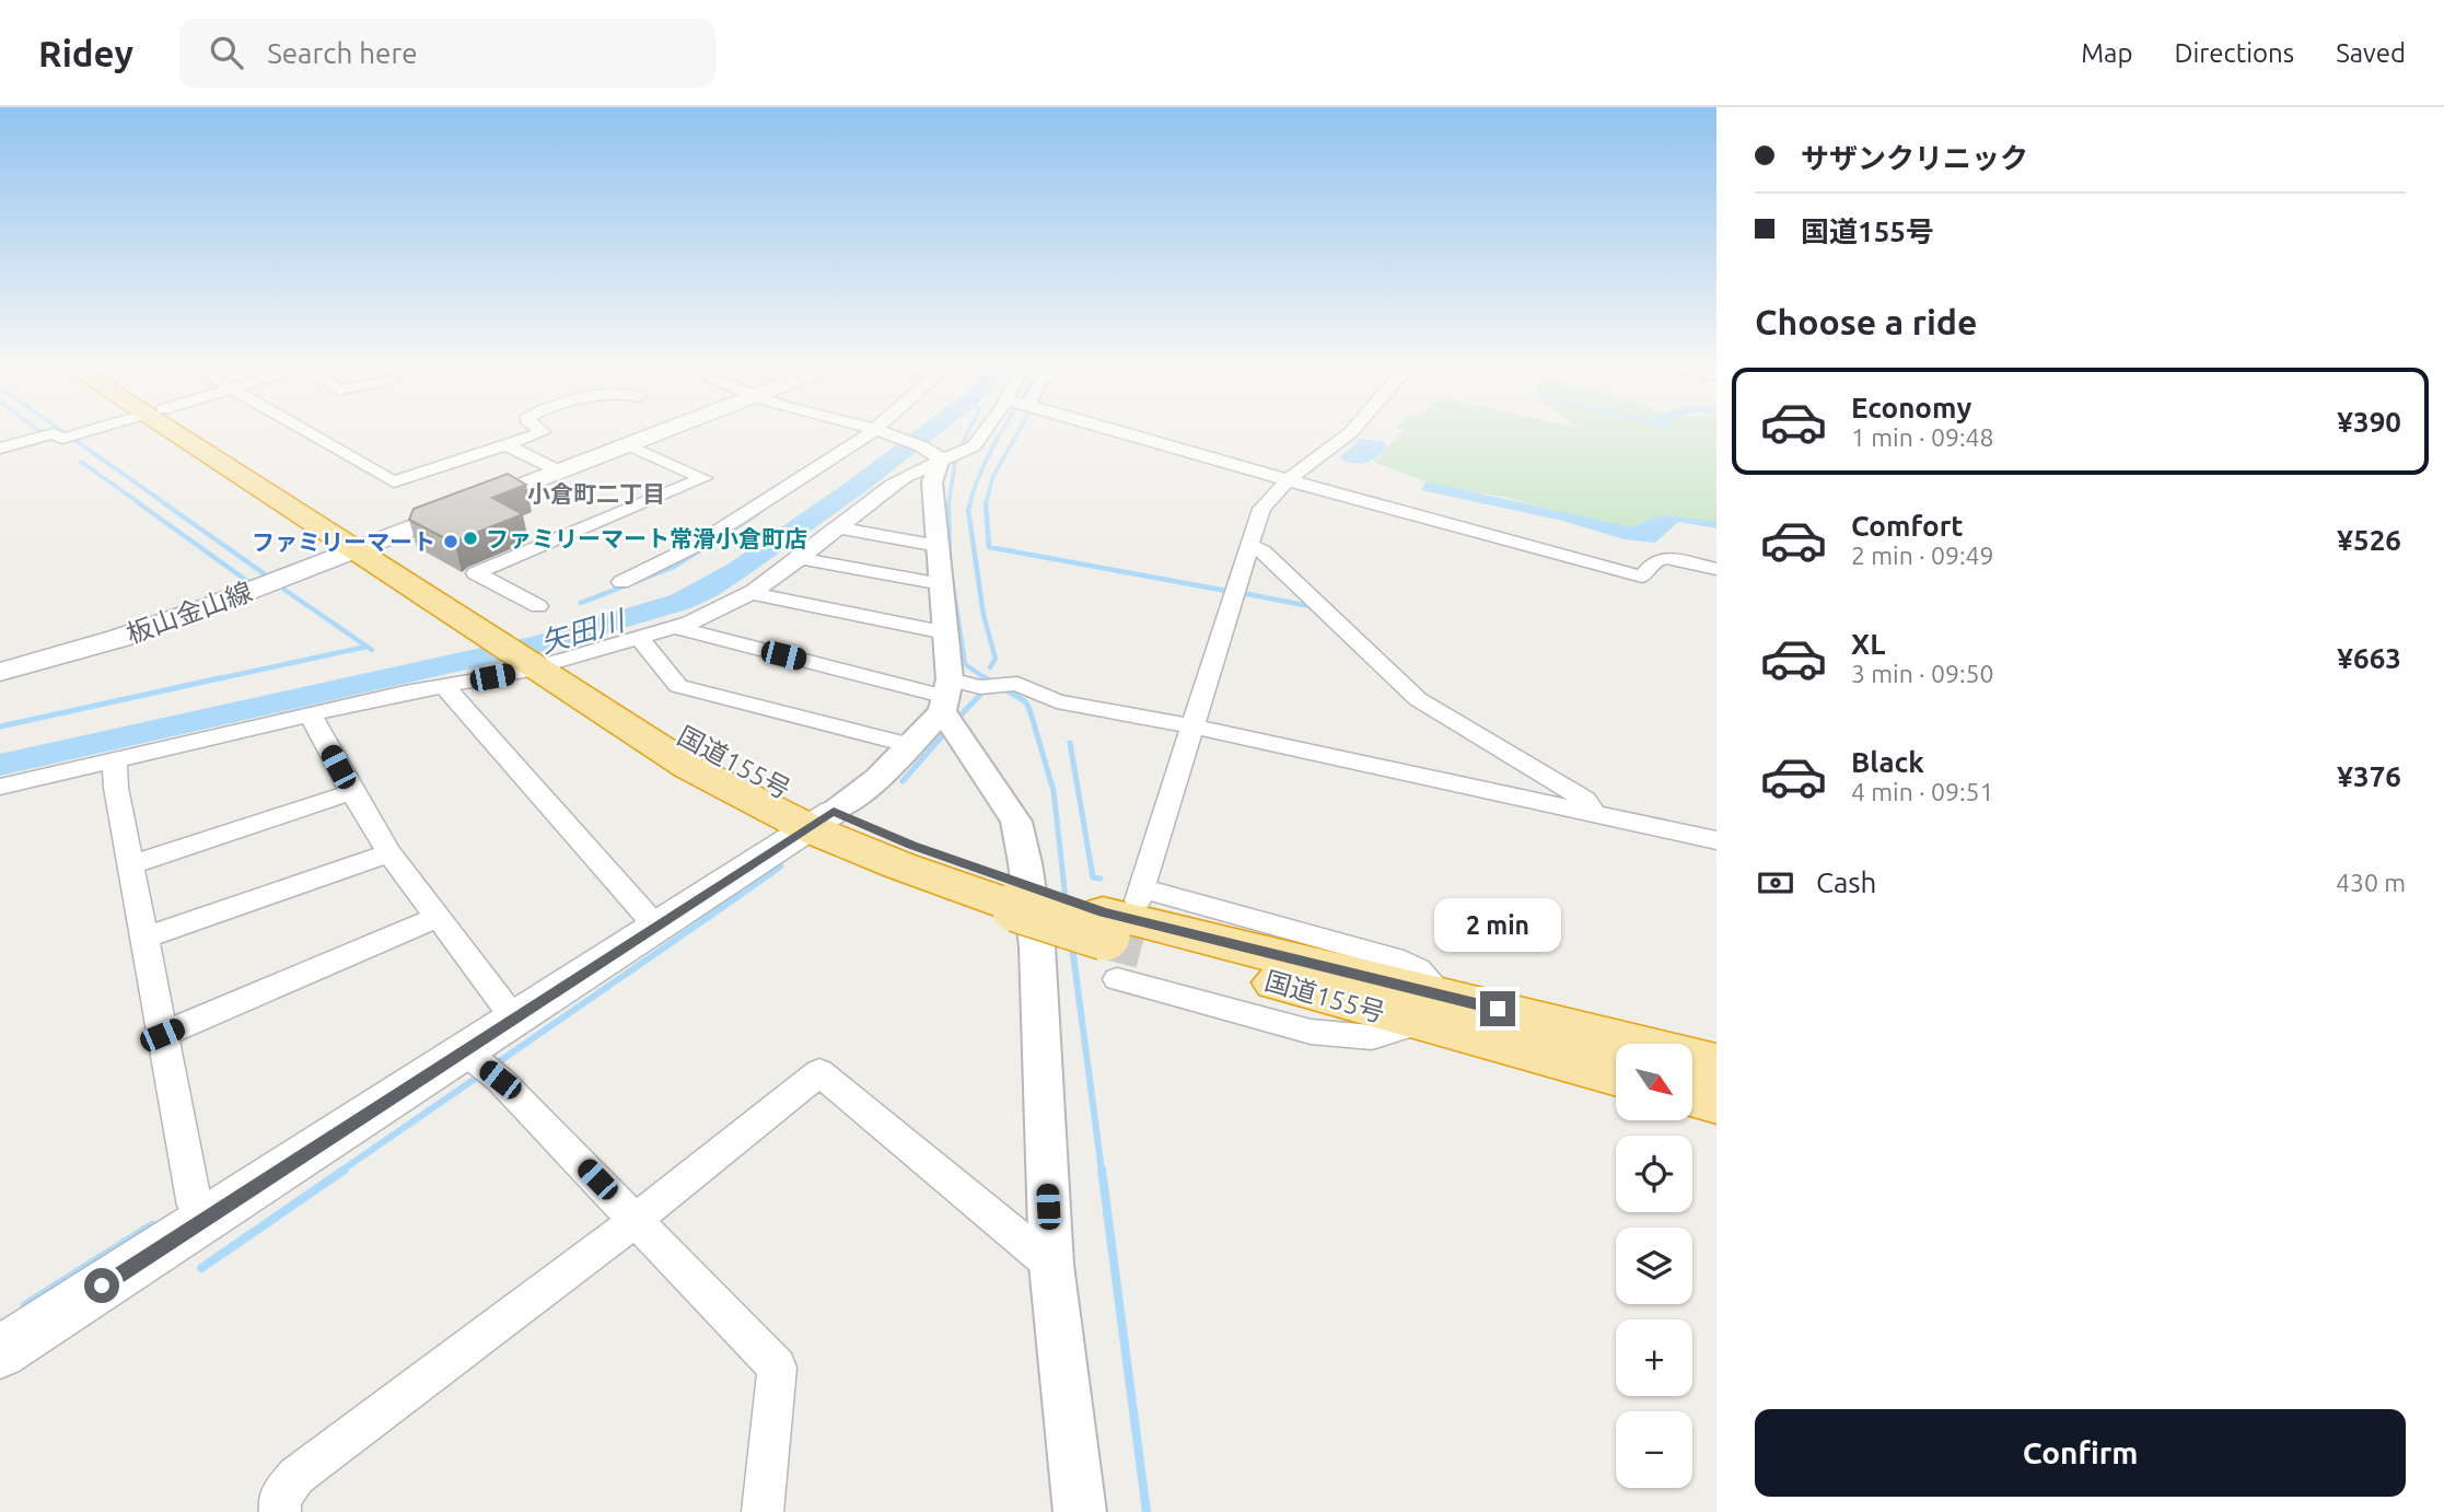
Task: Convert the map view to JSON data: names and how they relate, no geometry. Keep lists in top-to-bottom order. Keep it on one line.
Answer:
{"streets":{"highway":["国道155号"],"main road":["板山金山線"]},"crossings":[["板山金山線","国道155号"]],"districts":["小倉町二丁目"],"water":["矢田川"],"places":["ファミリーマート常滑小倉町店","ファミリーマート"],"north":"bottom right","page":{"header":"Ridey","search":"Search here","nav":["Map","Directions","Saved"],"banner":["サザンクリニック","国道155号"],"heading":"Choose a ride","list":[{"name":"Economy","note":"1 min · 09:48","value":"¥390"},{"name":"Comfort","note":"2 min · 09:49","value":"¥526"},{"name":"XL","note":"3 min · 09:50","value":"¥663"},{"name":"Black","note":"4 min · 09:51","value":"¥376"}],"pay":["Cash","430 m"],"bubble":"2 min","map_buttons":["+","−"],"buttons":"Confirm"}}
